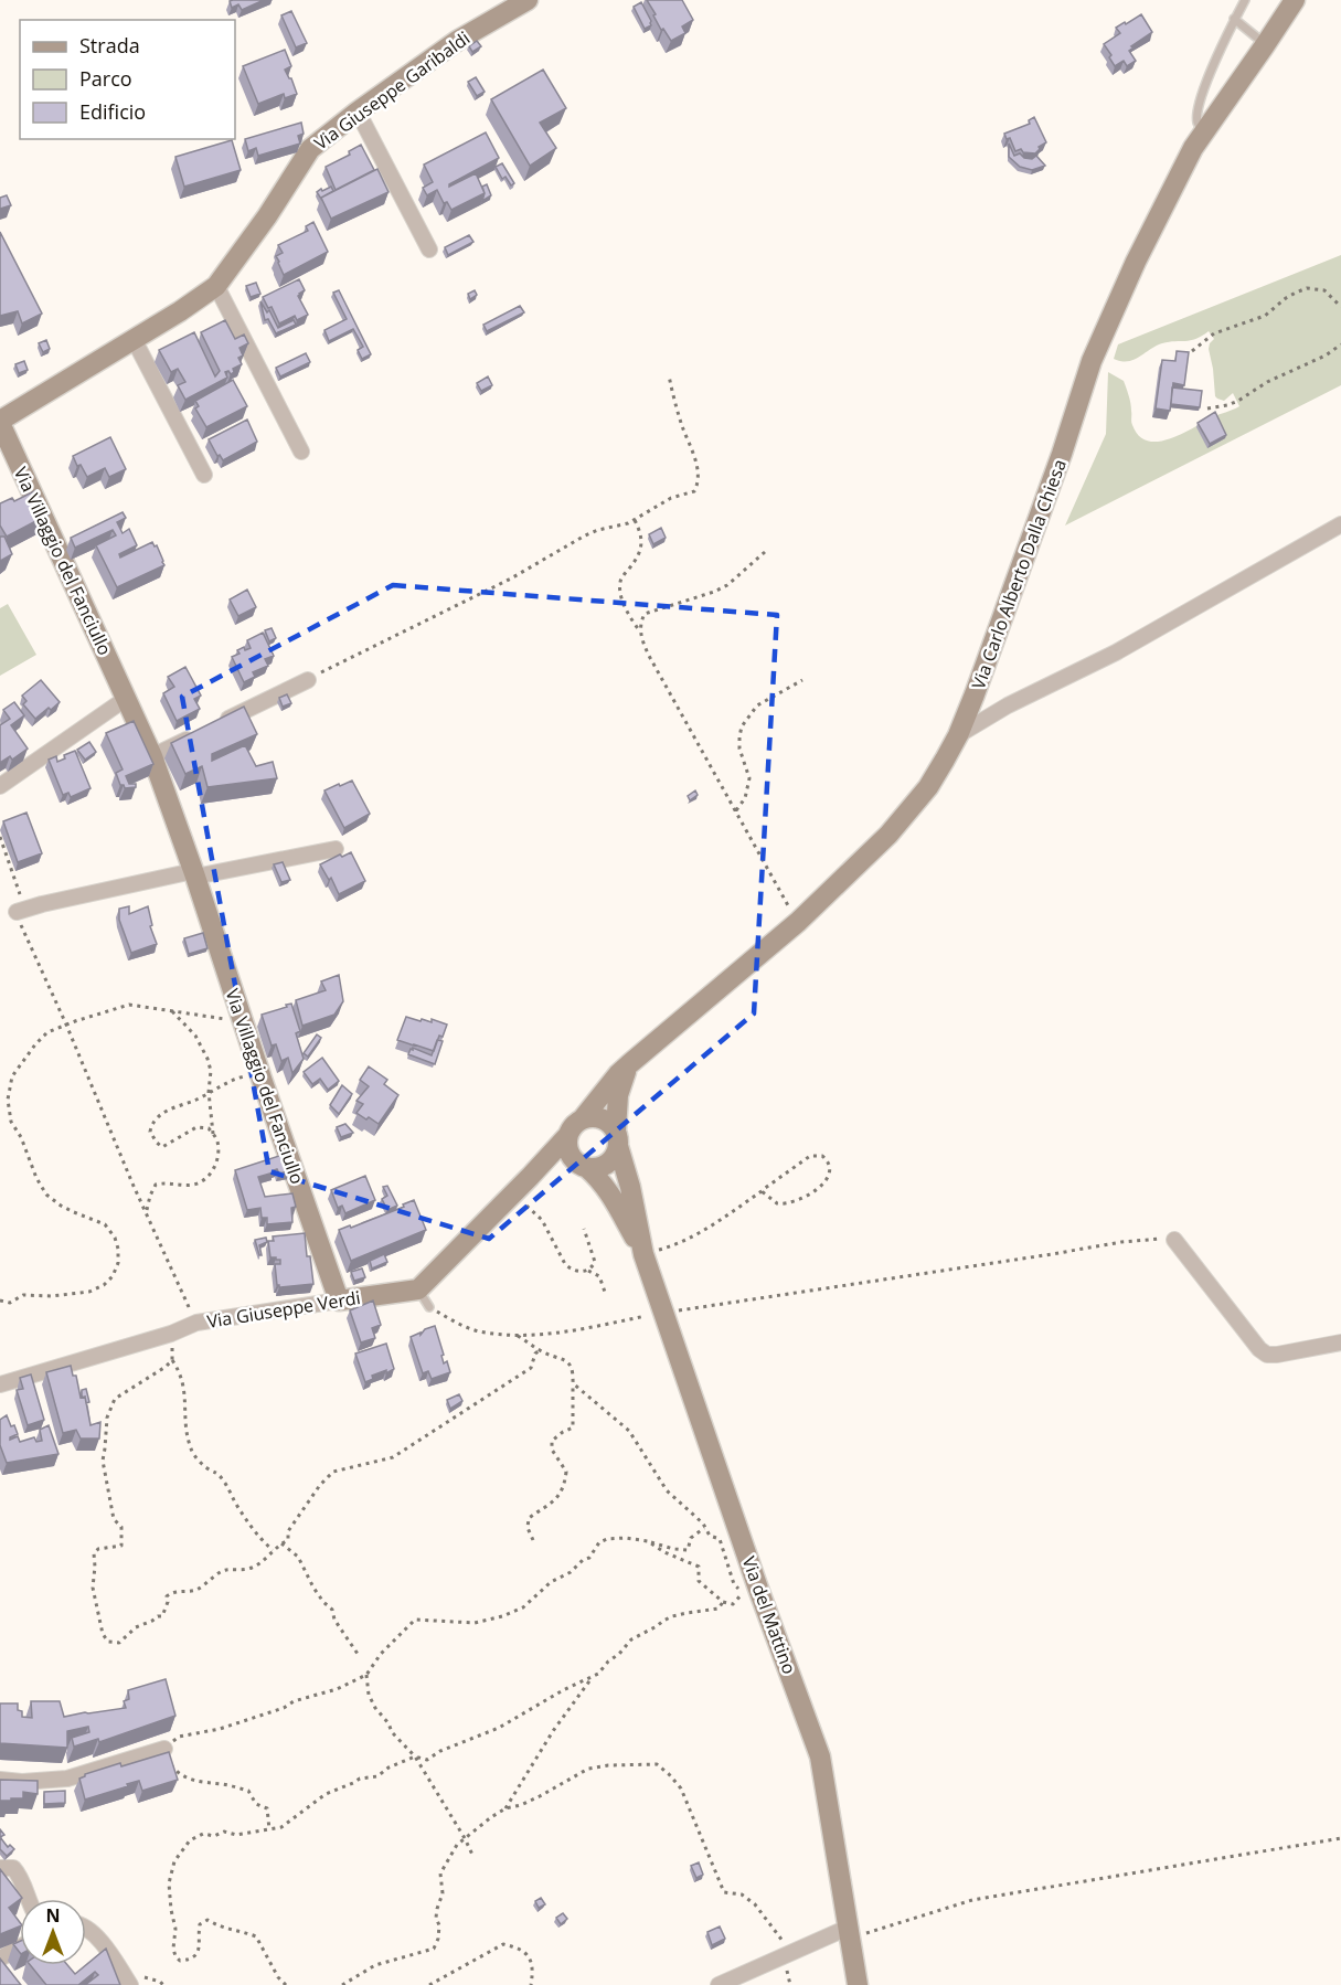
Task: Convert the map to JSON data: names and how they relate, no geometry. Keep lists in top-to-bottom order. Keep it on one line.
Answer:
{"streets":{"main road":["Via Giuseppe Garibaldi","Via Villaggio del Fanciullo","Via Carlo Alberto Dalla Chiesa","Via Giuseppe Verdi","Via del Mattino"]},"crossings":[["Via Giuseppe Garibaldi","Via Villaggio del Fanciullo"],["Via Villaggio del Fanciullo","Via Giuseppe Verdi"],["Via Carlo Alberto Dalla Chiesa","Via del Mattino"]],"legend":["Strada","Parco","Edificio"],"north":"top"}
